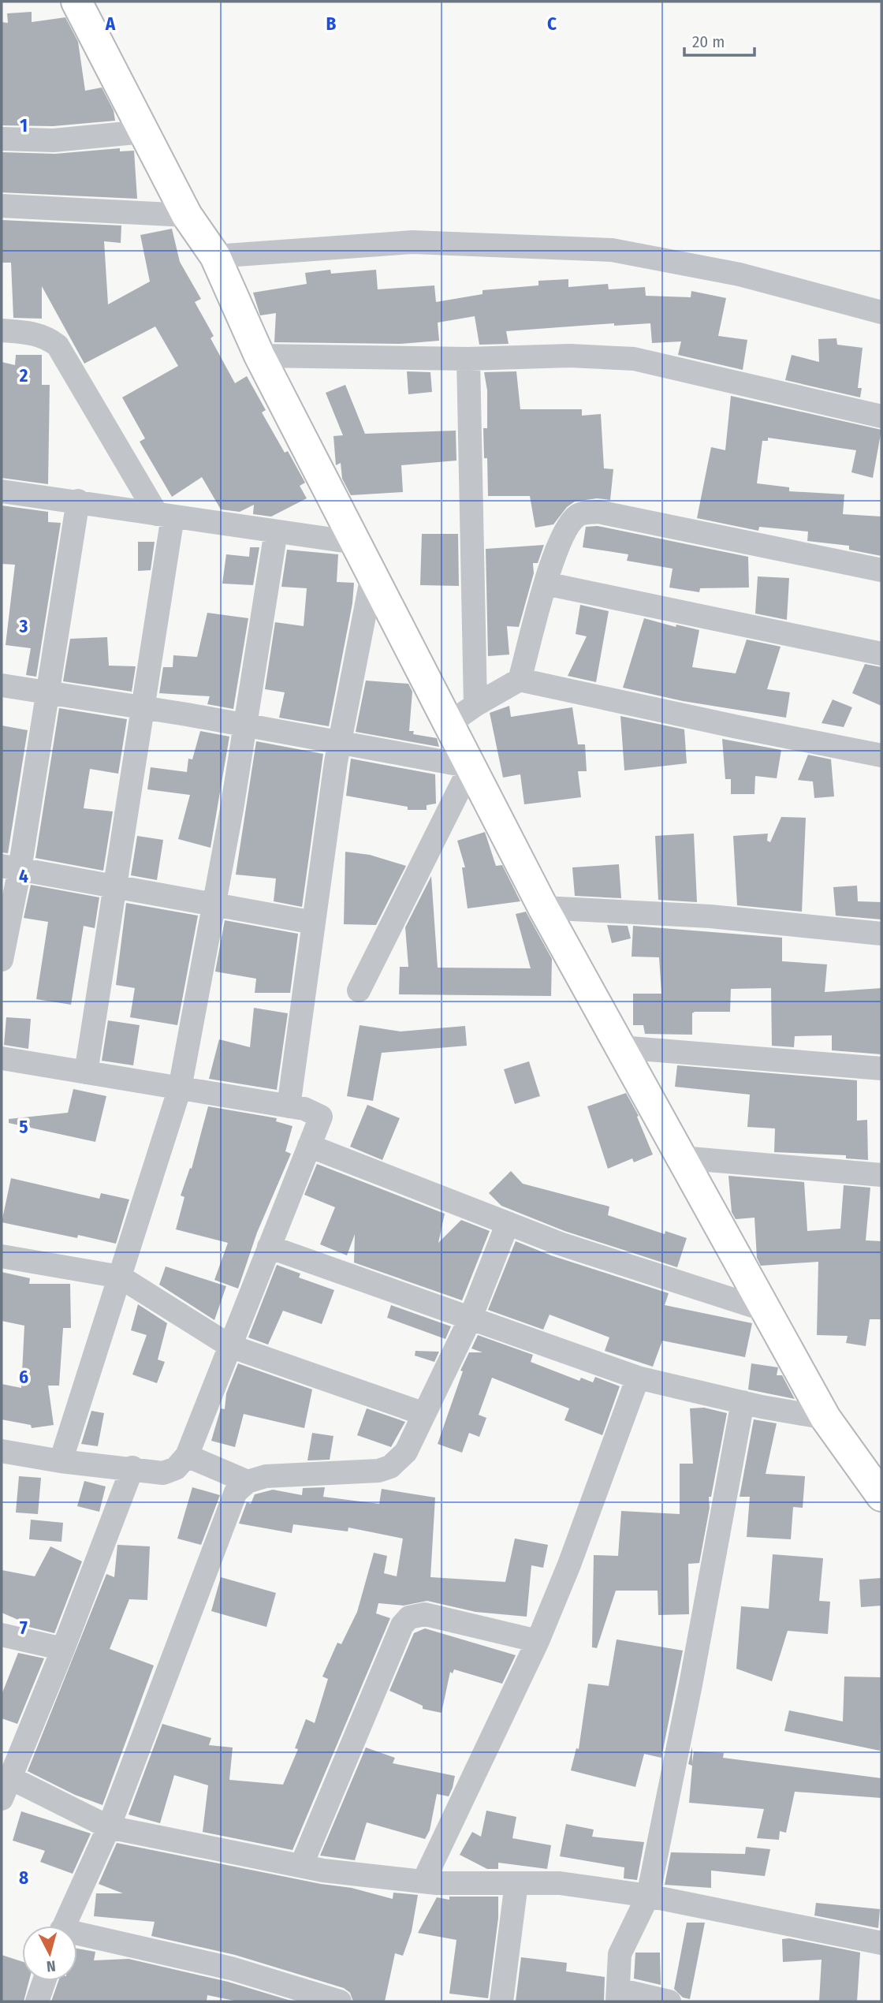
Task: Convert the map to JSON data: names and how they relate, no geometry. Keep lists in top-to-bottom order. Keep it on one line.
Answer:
{"scale_bar":"20 m","north":"bottom","grid":{"columns":["A","B","C"],"rows":["1","2","3","4","5","6","7","8"]}}
